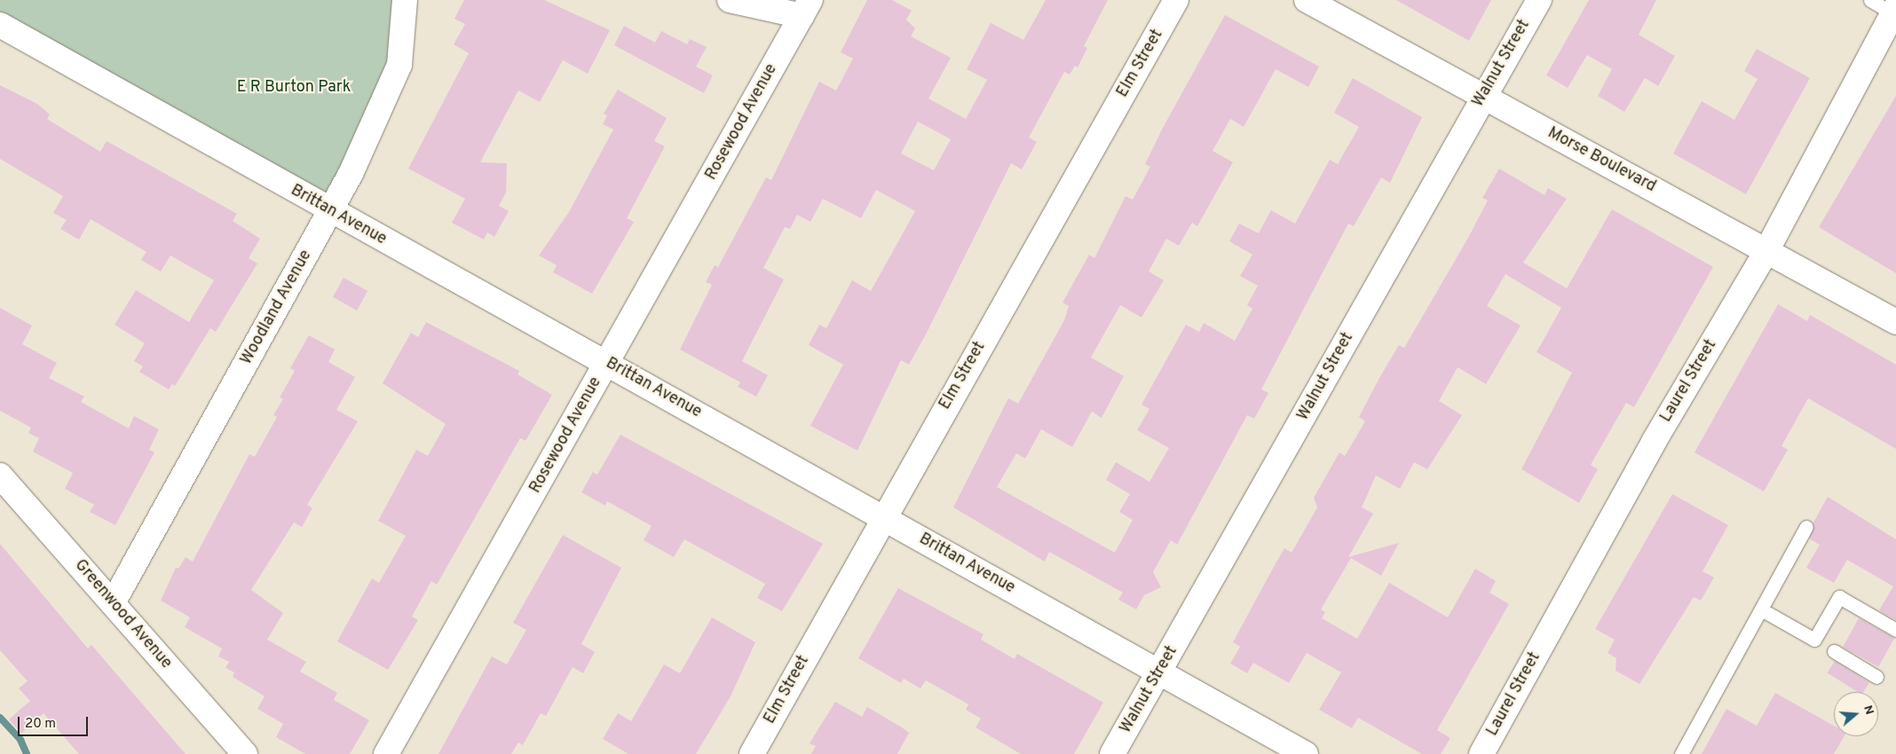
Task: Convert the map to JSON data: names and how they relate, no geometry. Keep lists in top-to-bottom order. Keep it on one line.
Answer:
{"streets":{"street":["Elm Street","Walnut Street","Rosewood Avenue","Morse Boulevard","Brittan Avenue","Woodland Avenue","Laurel Street","Greenwood Avenue"]},"crossings":[["Elm Street","Brittan Avenue"],["Walnut Street","Morse Boulevard"],["Walnut Street","Brittan Avenue"],["Rosewood Avenue","Brittan Avenue"],["Morse Boulevard","Laurel Street"],["Brittan Avenue","Woodland Avenue"],["Woodland Avenue","Greenwood Avenue"]],"parks":["E R Burton Park"],"scale_bar":"20 m","north":"right"}
